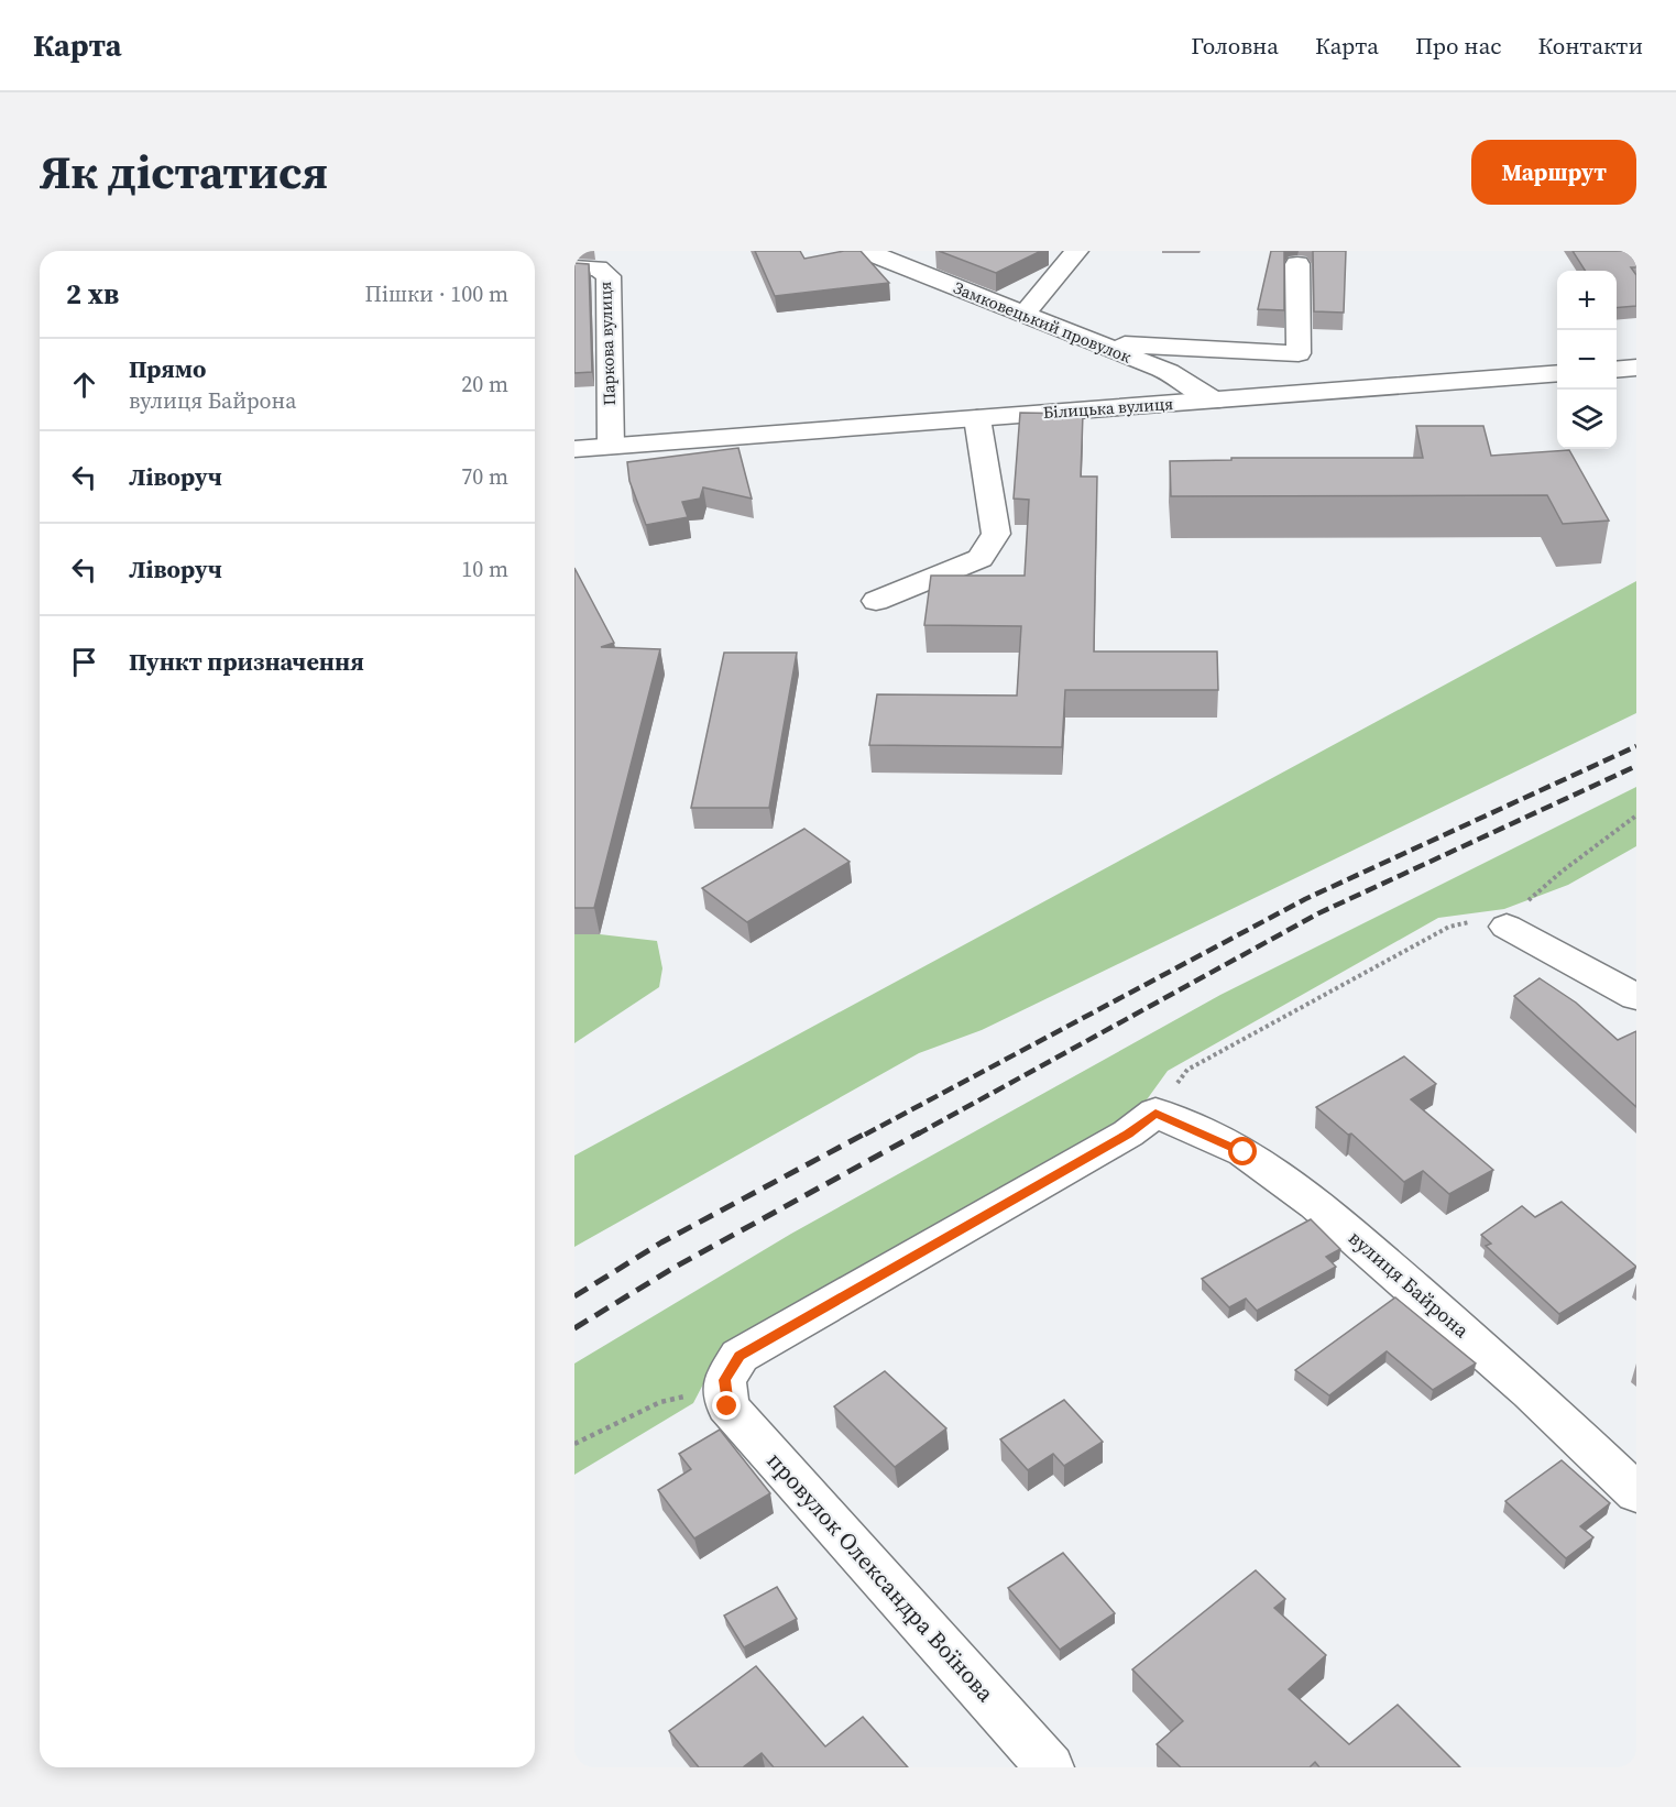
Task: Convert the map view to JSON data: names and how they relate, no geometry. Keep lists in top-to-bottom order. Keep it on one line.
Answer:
{"streets":{"street":["Замковецький провулок","Паркова вулиця","Білицька вулиця","вулиця Байрона","провулок Олександра Воїнова"]},"crossings":[["Замковецький провулок","Білицька вулиця"],["Паркова вулиця","Білицька вулиця"]],"page":{"header":"Карта","nav":["Головна","Карта","Про нас","Контакти"],"title":"Як дістатися","buttons":"Маршрут","heading":["2 хв","Пішки · 100 m"],"map_buttons":["+","−"],"list":[["Прямо","вулиця Байрона","20 m"],["Ліворуч","70 m"],["Ліворуч","10 m"],"Пункт призначення"]}}
